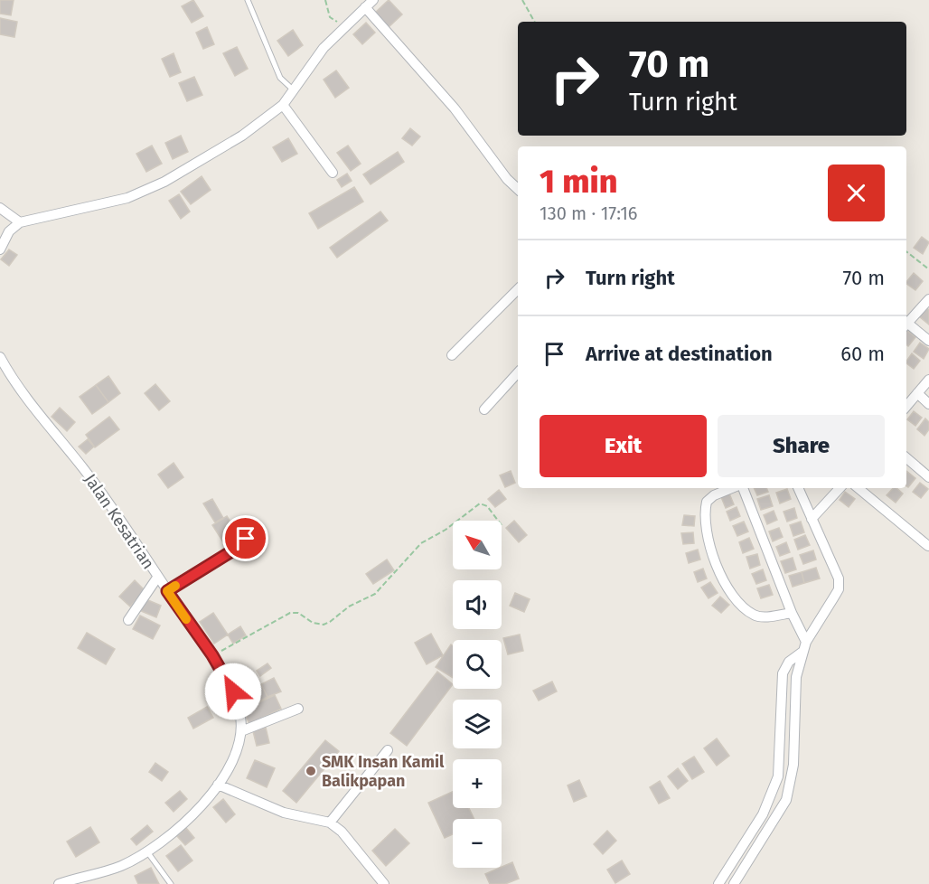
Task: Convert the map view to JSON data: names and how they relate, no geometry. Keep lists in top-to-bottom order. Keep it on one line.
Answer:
{"streets":{"street":["Jalan Kesatrian"]},"places":["SMK Insan Kamil Balikpapan"],"north":"top left","page":{"turn":["70 m","Turn right"],"heading":["1 min","130 m · 17:16"],"list":[{"name":"Turn right","value":"70 m"},{"name":"Arrive at destination","value":"60 m"}],"buttons":["Exit","Share"],"map_buttons":["+","−"]}}
